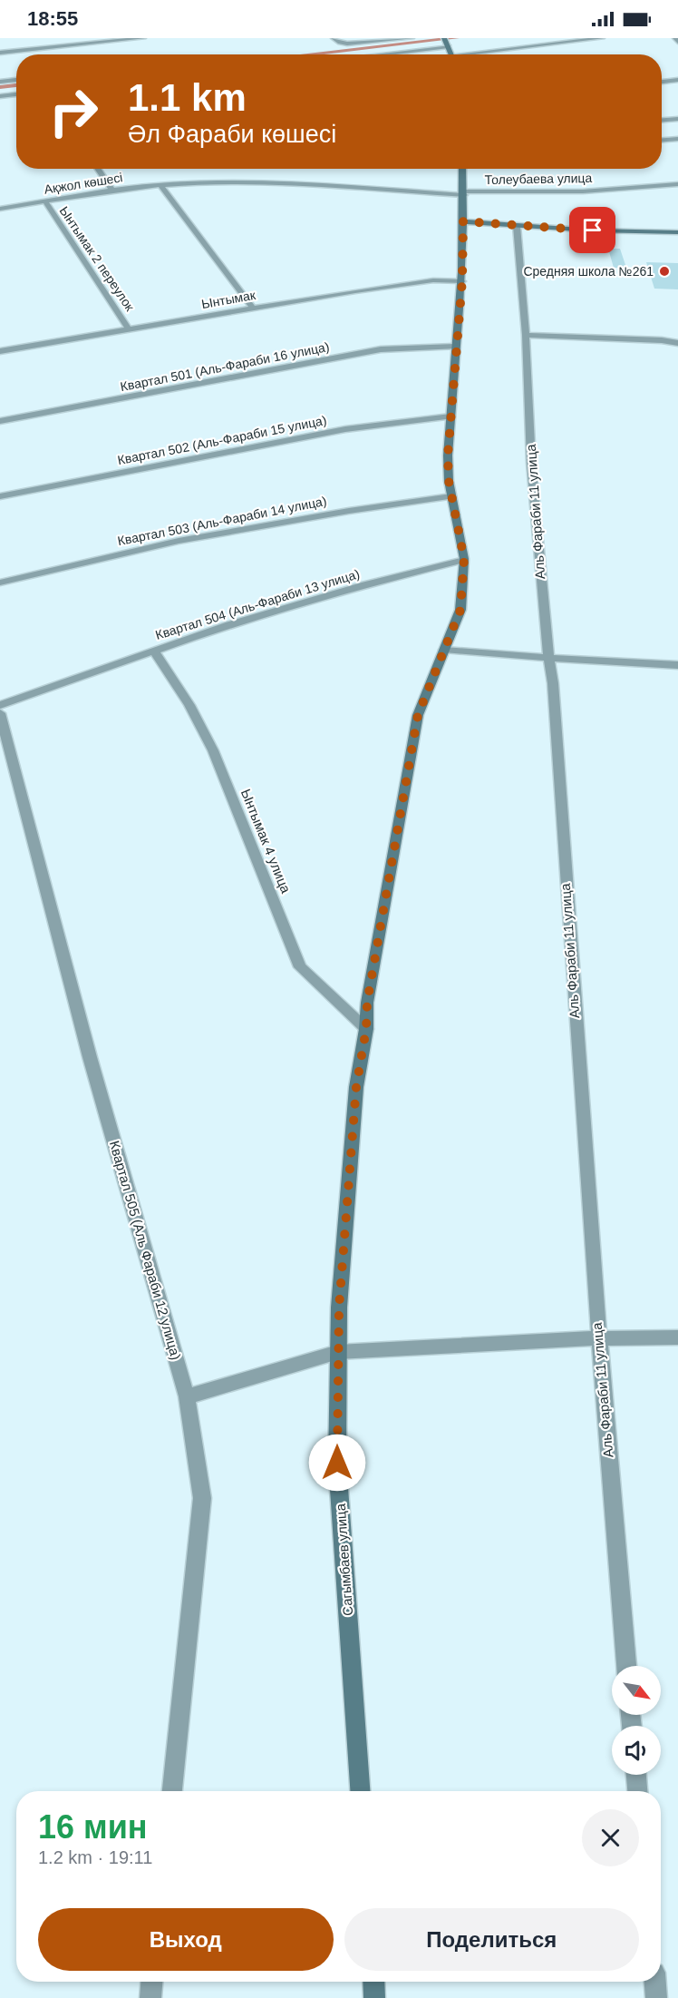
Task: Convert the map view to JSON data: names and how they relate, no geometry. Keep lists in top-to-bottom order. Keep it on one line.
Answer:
{"streets":{"street":["Толеубаева улица","Ақжол көшесі","Ынтымак 2 переулок","Ынтымак","Квартал 501 (Аль-Фараби 16 улица)","Квартал 502 (Аль-Фараби 15 улица)","Аль Фараби 11 улица","Квартал 503 (Аль-Фараби 14 улица)","Квартал 504 (Аль-Фараби 13 улица)","Ынтымак 4 улица","Квартал 505 (Аль Фараби 12 улица)","Сагымбаев улица"]},"crossings":[["Толеубаева улица","Ақжол көшесі"],["Толеубаева улица","Сагымбаев улица"],["Ақжол көшесі","Ынтымак 2 переулок"],["Ақжол көшесі","Сагымбаев улица"],["Ынтымак 2 переулок","Ынтымак"],["Ынтымак","Сагымбаев улица"],["Квартал 501 (Аль-Фараби 16 улица)","Сагымбаев улица"],["Квартал 502 (Аль-Фараби 15 улица)","Сагымбаев улица"],["Квартал 503 (Аль-Фараби 14 улица)","Сагымбаев улица"],["Квартал 504 (Аль-Фараби 13 улица)","Ынтымак 4 улица"],["Квартал 504 (Аль-Фараби 13 улица)","Сагымбаев улица"],["Ынтымак 4 улица","Сагымбаев улица"]],"places":["Средняя школа №261"],"north":"bottom right","page":{"status":"18:55","turn":["1.1 km","Әл Фараби көшесі"],"heading":["16 мин","1.2 km · 19:11"],"buttons":["Выход","Поделиться"]}}
